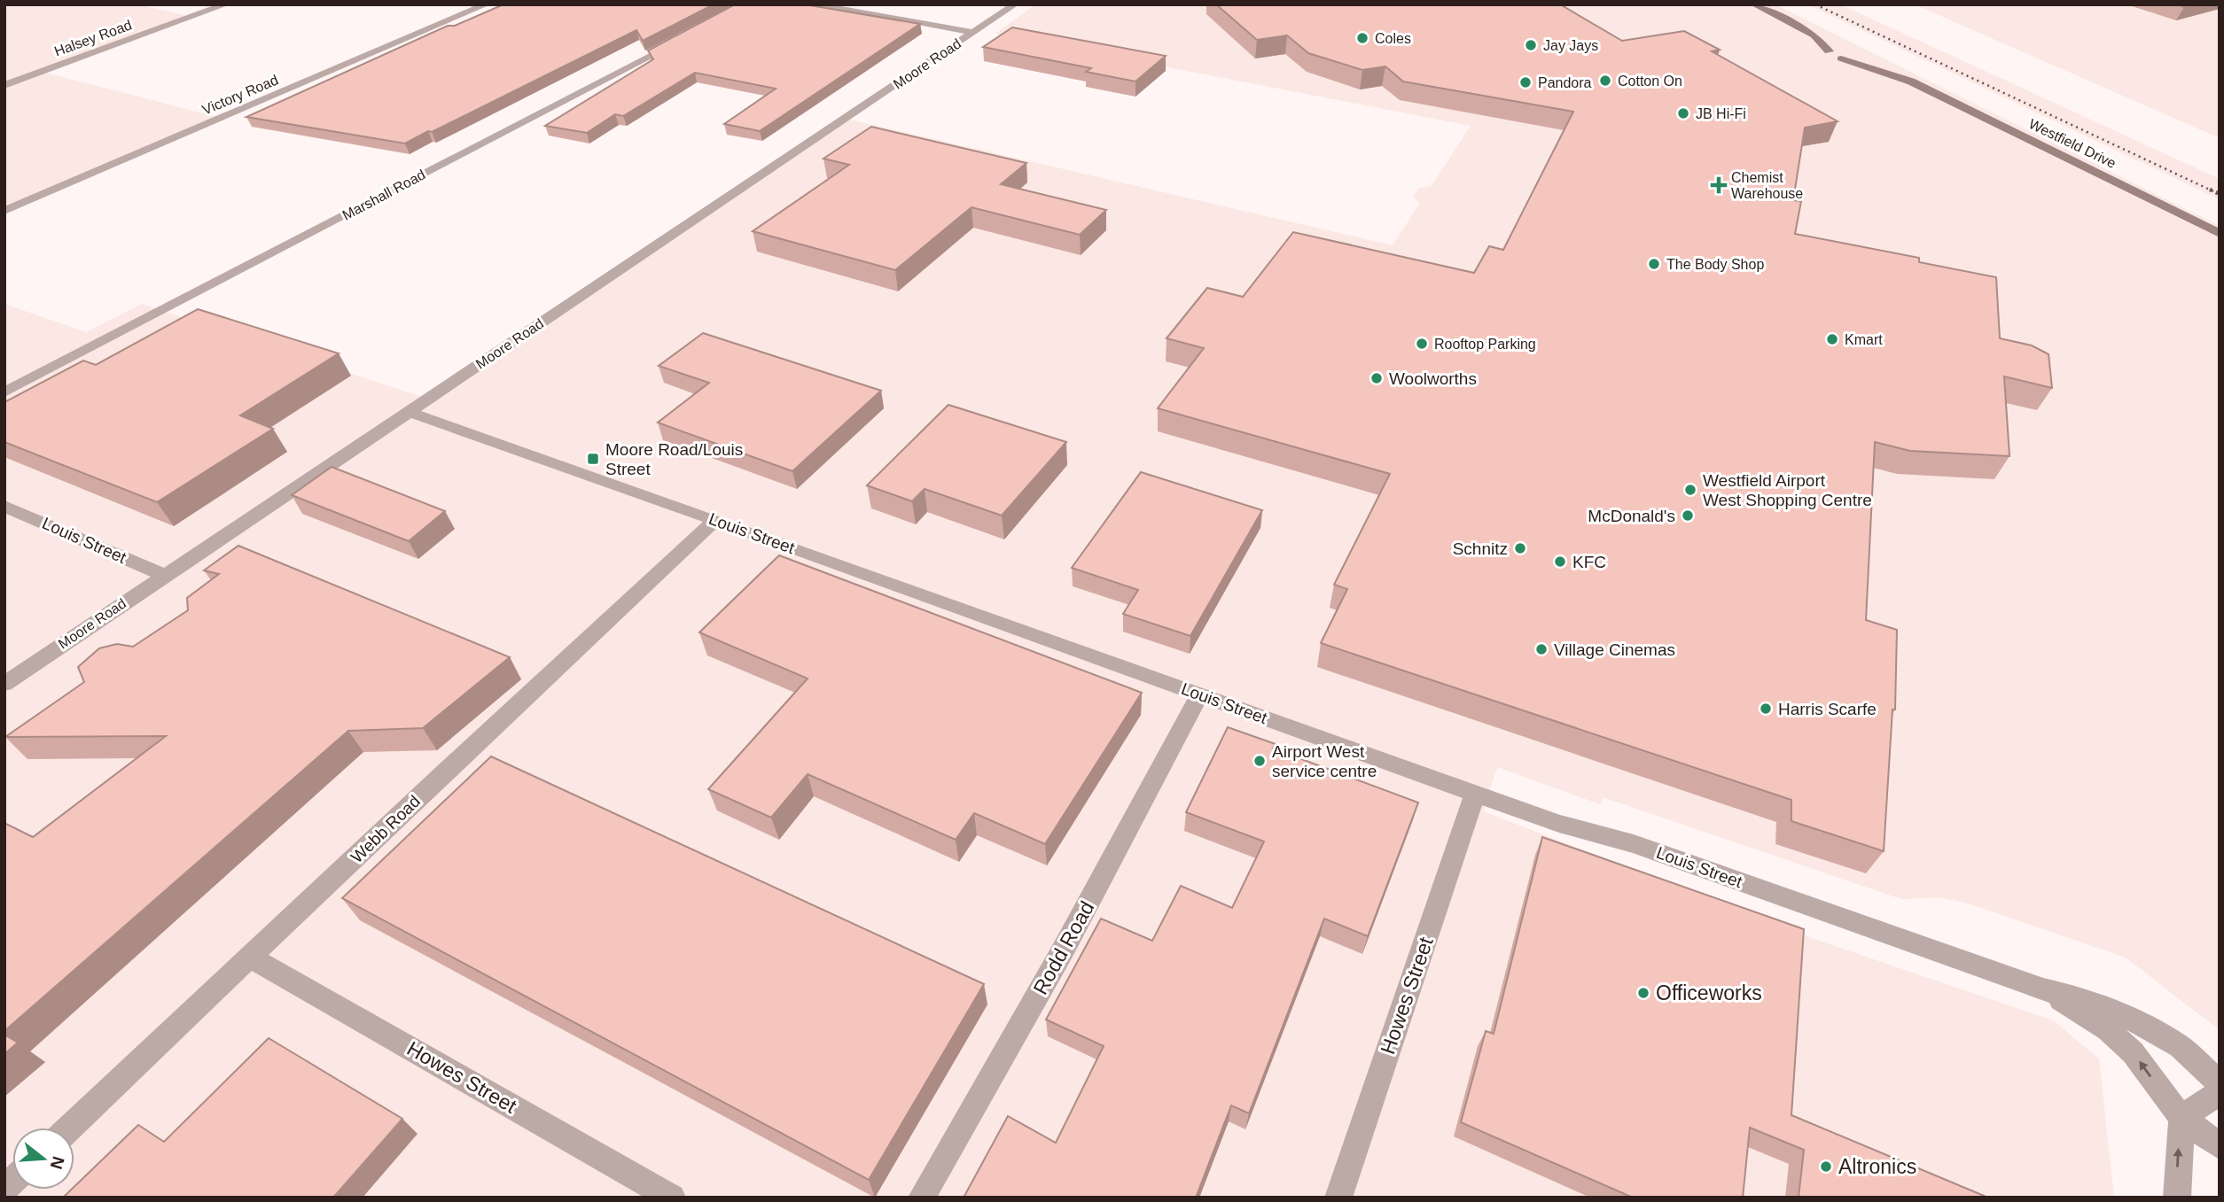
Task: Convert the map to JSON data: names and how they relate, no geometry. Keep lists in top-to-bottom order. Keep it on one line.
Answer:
{"streets":{"main road":["Westfield Drive"],"street":["Halsey Road","Moore Road","Victory Road","Marshall Road","Louis Street","Webb Road","Rodd Road","Howes Street"]},"crossings":[["Moore Road","Louis Street"],["Louis Street","Webb Road"],["Louis Street","Rodd Road"],["Louis Street","Howes Street"],["Webb Road","Howes Street"]],"places":{"other":["Coles","Jay Jays","Cotton On","Pandora","JB Hi-Fi","The Body Shop","Kmart","Rooftop Parking","Woolworths","Westfield Airport West Shopping Centre","McDonald's","Schnitz","KFC","Village Cinemas","Harris Scarfe","Airport West service centre","Officeworks","Altronics"],"health":["Chemist Warehouse"],"transit":["Moore Road/Louis Street"]},"north":"right"}
